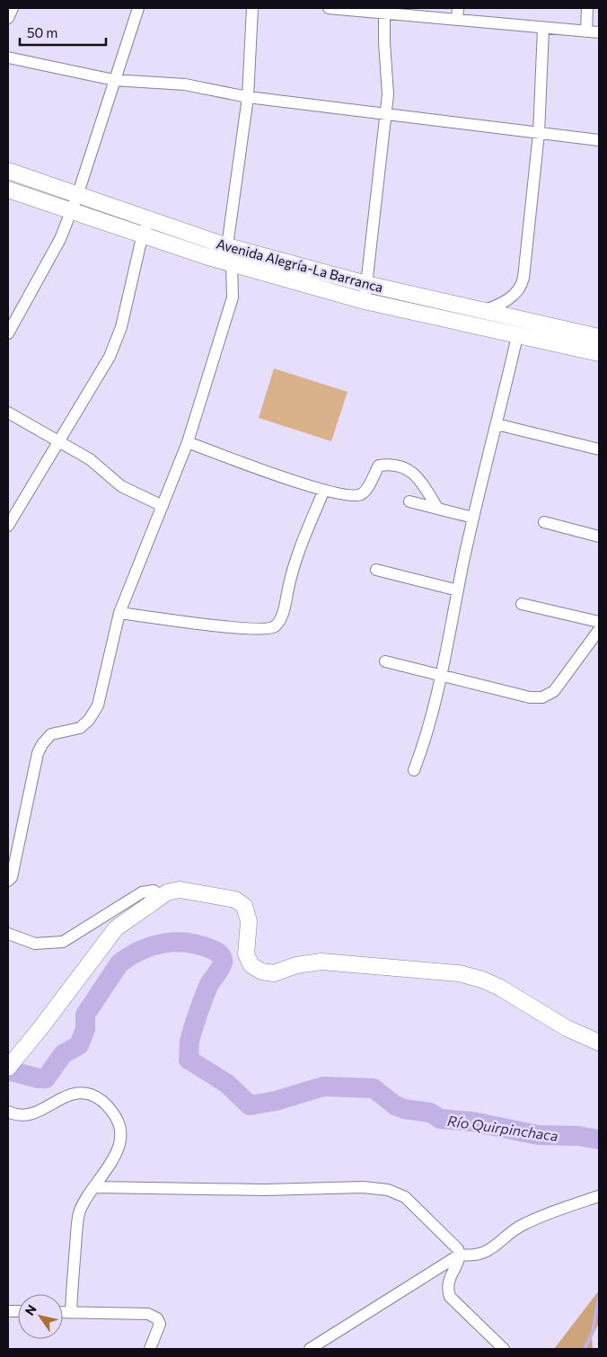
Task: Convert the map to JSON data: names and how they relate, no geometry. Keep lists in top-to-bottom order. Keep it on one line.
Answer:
{"streets":{"main road":["Avenida Alegría-La Barranca"]},"water":["Río Quirpinchaca"],"scale_bar":"50 m","north":"top left"}
